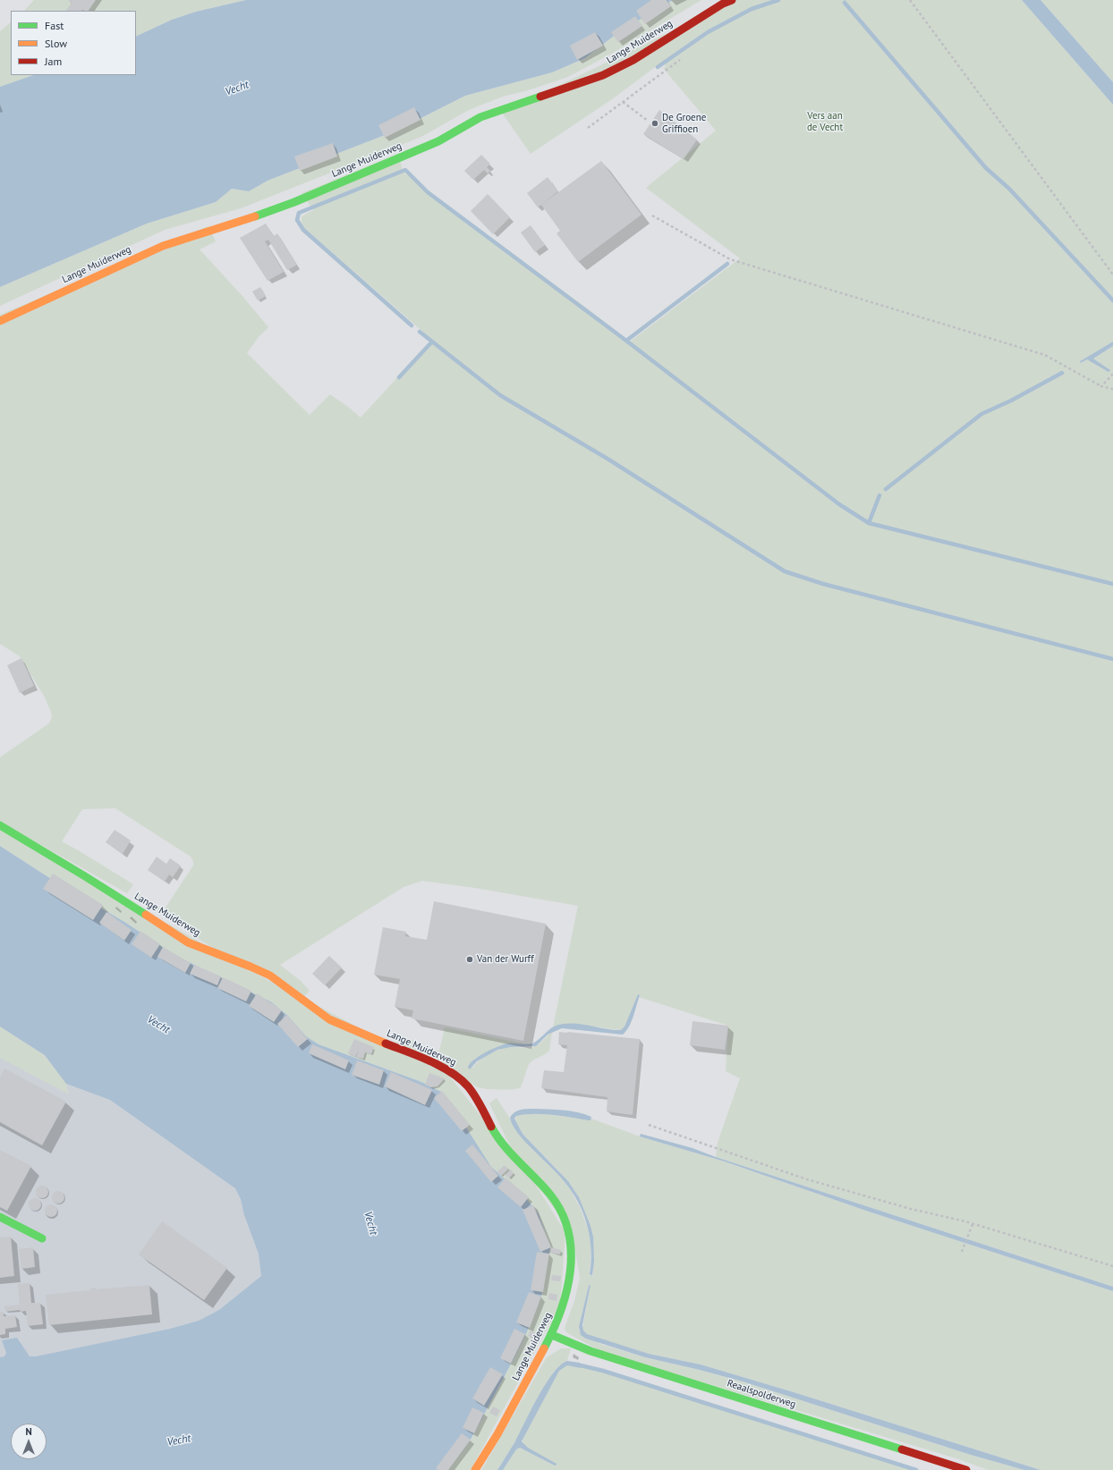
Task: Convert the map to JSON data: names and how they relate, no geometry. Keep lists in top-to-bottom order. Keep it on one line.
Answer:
{"streets":{"street":["Lange Muiderweg","Reaalspolderweg"]},"crossings":[["Lange Muiderweg","Reaalspolderweg"]],"water":["Vecht"],"parks":["Vers aan de Vecht"],"places":["De Groene Griffioen","Van der Wurff"],"legend":["Fast","Slow","Jam"],"north":"top"}
